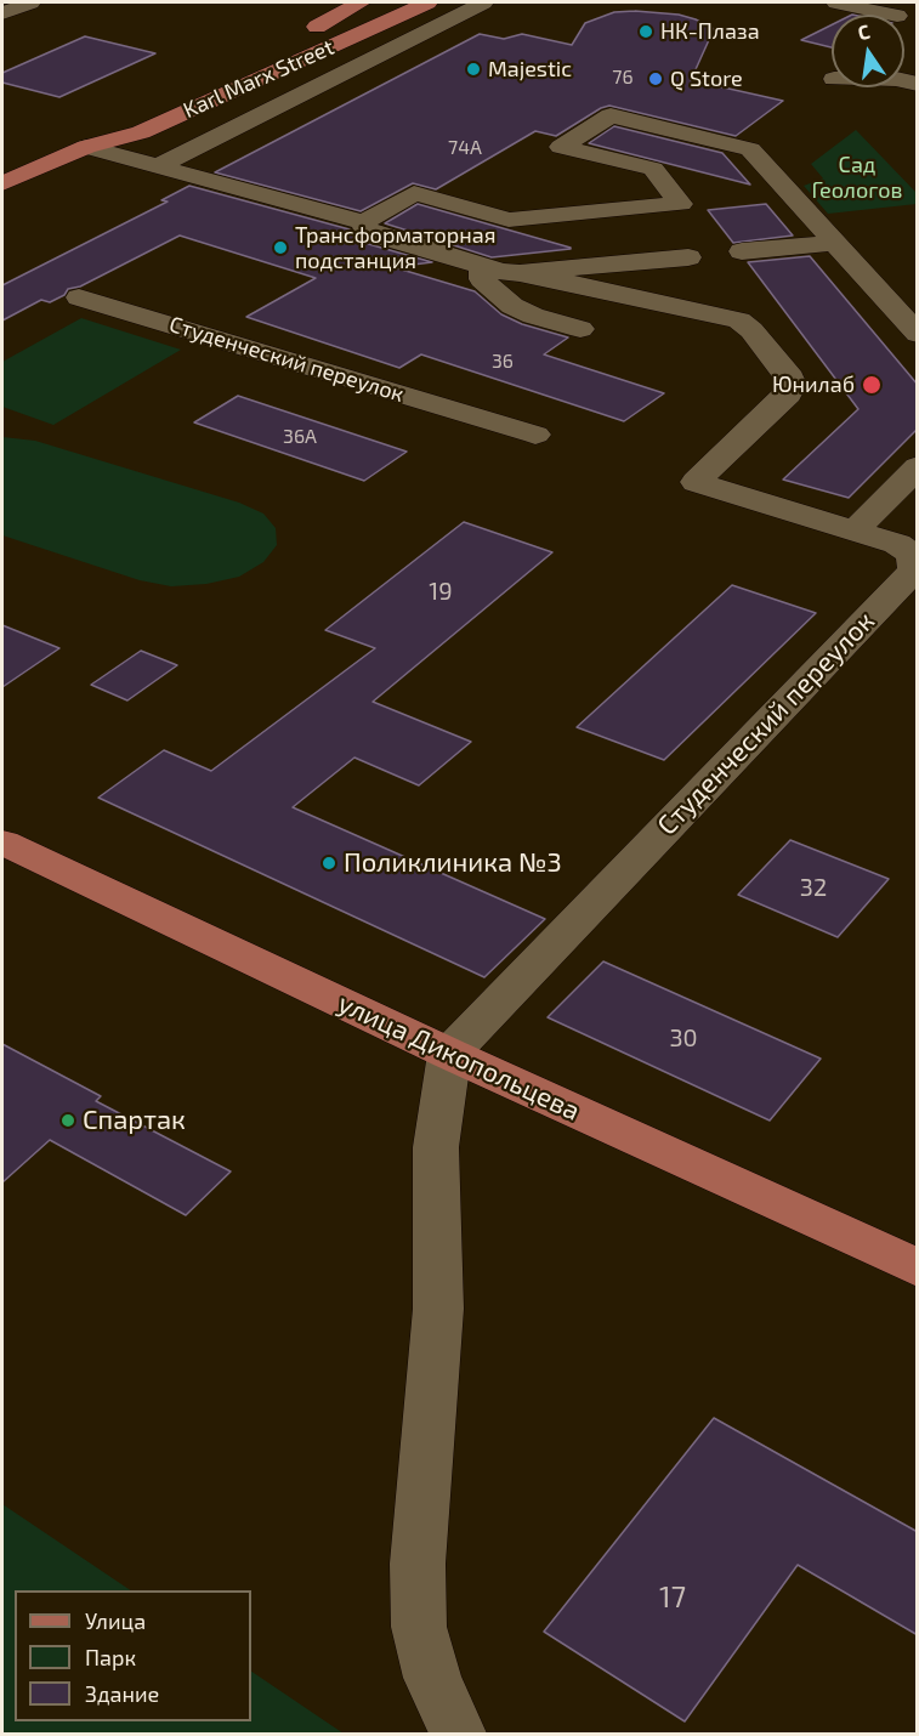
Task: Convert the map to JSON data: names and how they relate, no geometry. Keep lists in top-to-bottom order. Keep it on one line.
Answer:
{"streets":{"main road":["Karl Marx Street","улица Дикопольцева"],"street":["Студенческий переулок"]},"crossings":[["Студенческий переулок","улица Дикопольцева"]],"parks":["Сад Геологов"],"places":["НК-Плаза","Majestic","Q Store","Трансформаторная подстанция","Юнилаб","Поликлиника №3","Спартак"],"house_numbers":["76","74А","36","36А","19","32","30","17"],"legend":["Улица","Парк","Здание"],"north":"top"}
